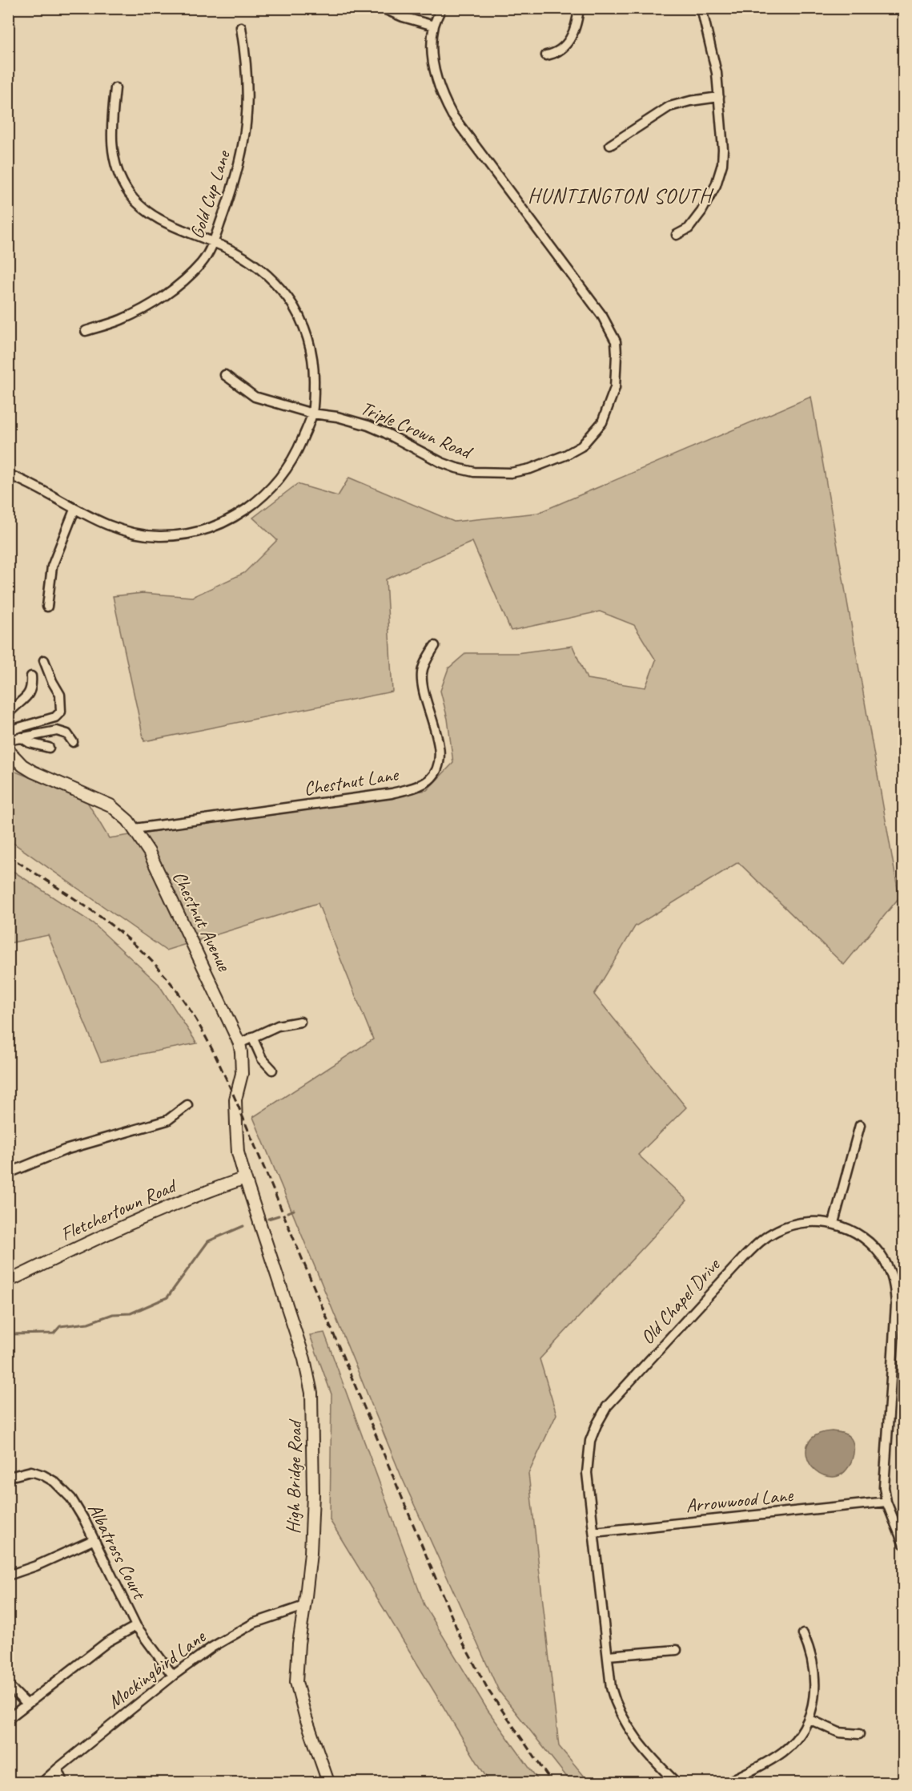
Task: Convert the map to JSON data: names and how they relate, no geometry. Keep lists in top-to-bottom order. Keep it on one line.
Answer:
{"streets":{"street":["Gold Cup Lane","Triple Crown Road","Chestnut Lane","Chestnut Avenue","Fletchertown Road","Old Chapel Drive","High Bridge Road","Arrowwood Lane","Albatross Court","Mockingbird Lane"]},"crossings":[["Chestnut Lane","Chestnut Avenue"],["Chestnut Avenue","Fletchertown Road"],["Chestnut Avenue","High Bridge Road"],["Fletchertown Road","High Bridge Road"],["Old Chapel Drive","Arrowwood Lane"],["High Bridge Road","Mockingbird Lane"],["Albatross Court","Mockingbird Lane"]],"districts":["HUNTINGTON SOUTH"]}
